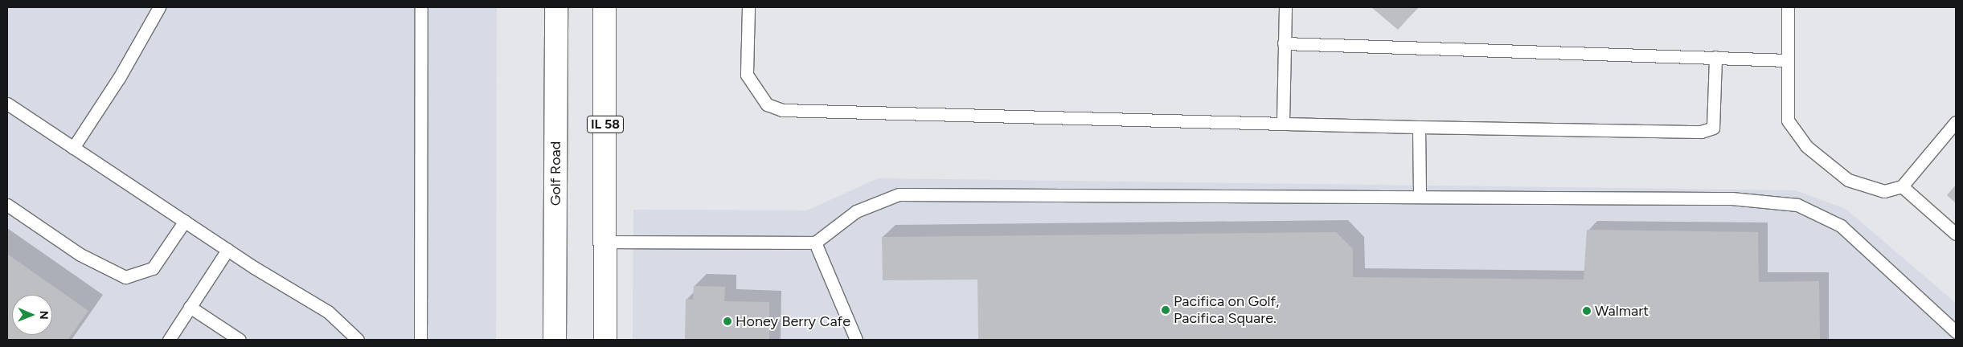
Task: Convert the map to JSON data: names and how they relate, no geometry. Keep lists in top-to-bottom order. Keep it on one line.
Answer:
{"streets":{"main road":["IL 58","Golf Road"]},"places":["Pacifica on Golf, Pacifica Square.","Walmart","Honey Berry Cafe"],"north":"right"}
